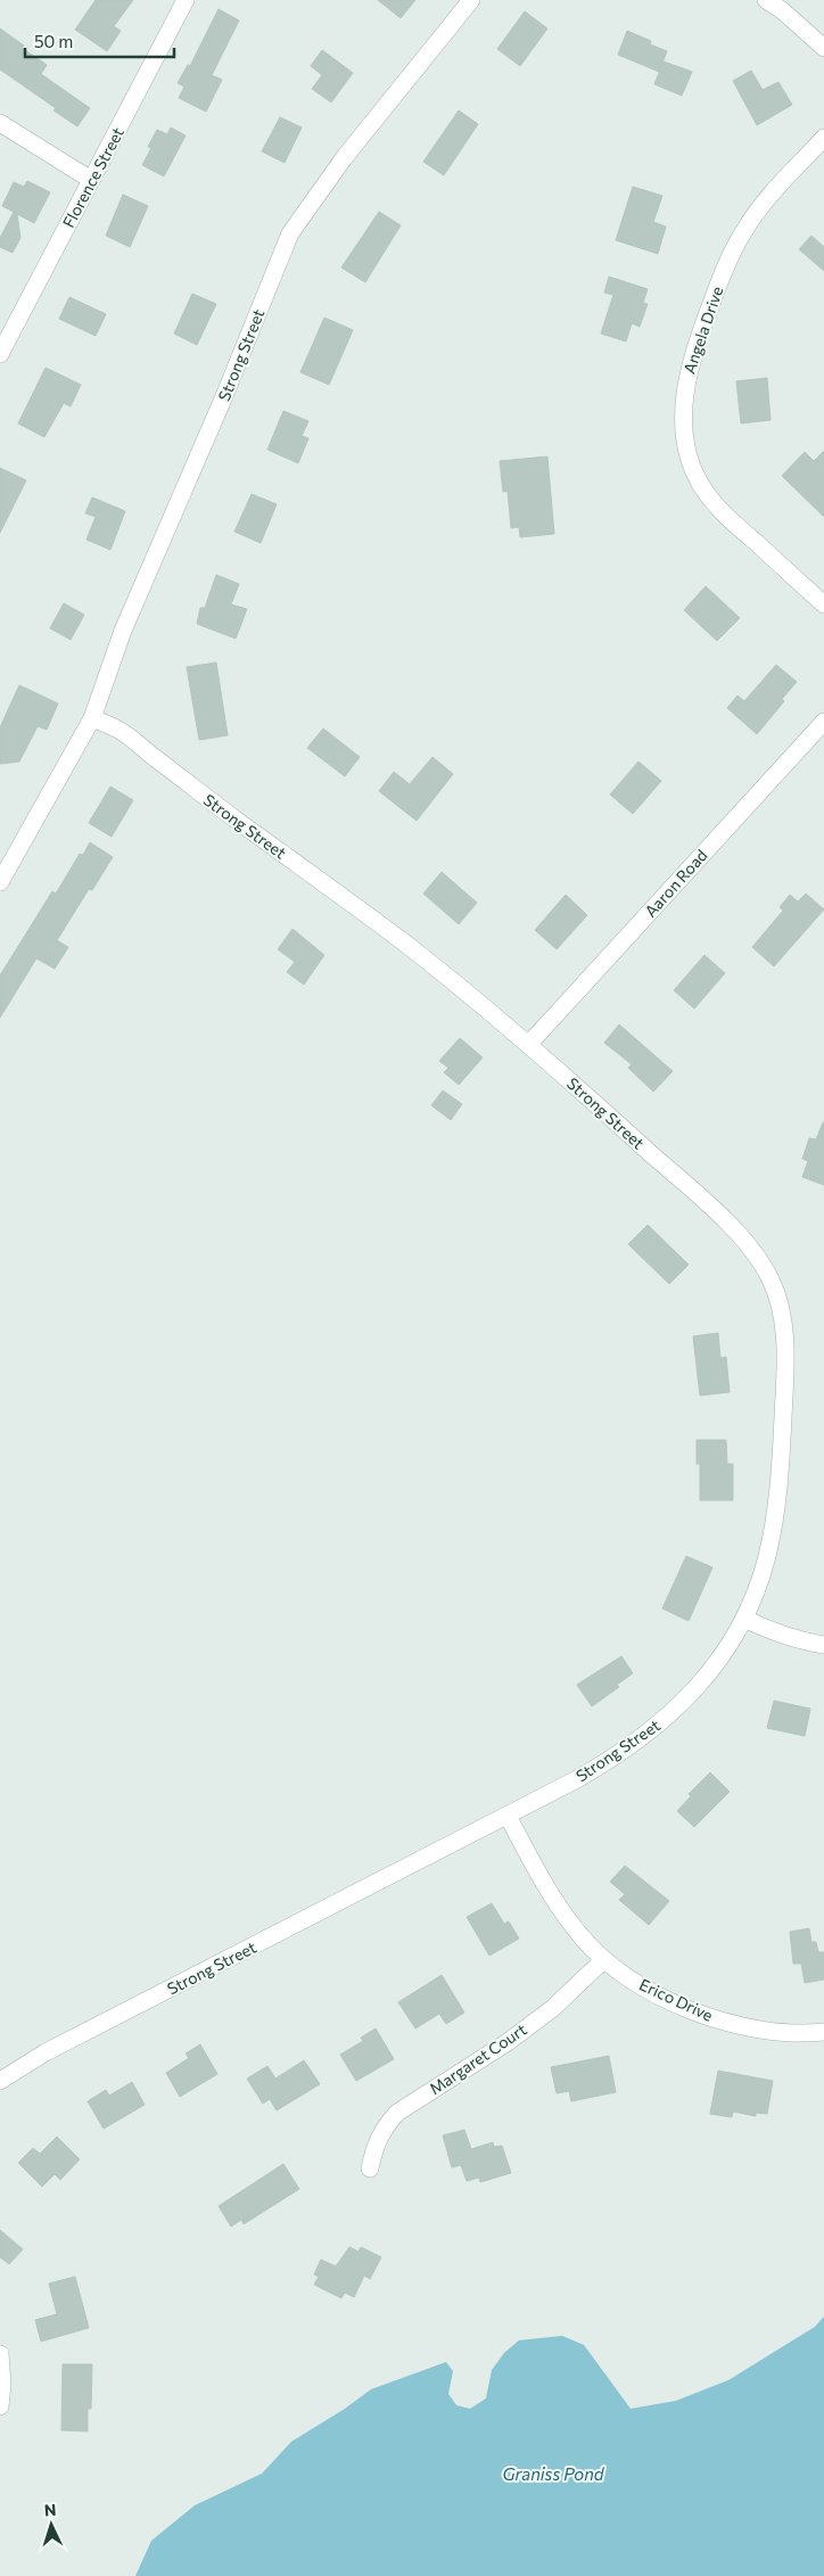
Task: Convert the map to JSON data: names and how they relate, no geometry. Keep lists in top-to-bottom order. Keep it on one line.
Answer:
{"streets":{"street":["Florence Street","Angela Drive","Strong Street","Aaron Road","Erico Drive","Margaret Court"]},"crossings":[["Strong Street","Aaron Road"],["Strong Street","Erico Drive"],["Erico Drive","Margaret Court"]],"water":["Graniss Pond"],"scale_bar":"50 m","north":"top"}
